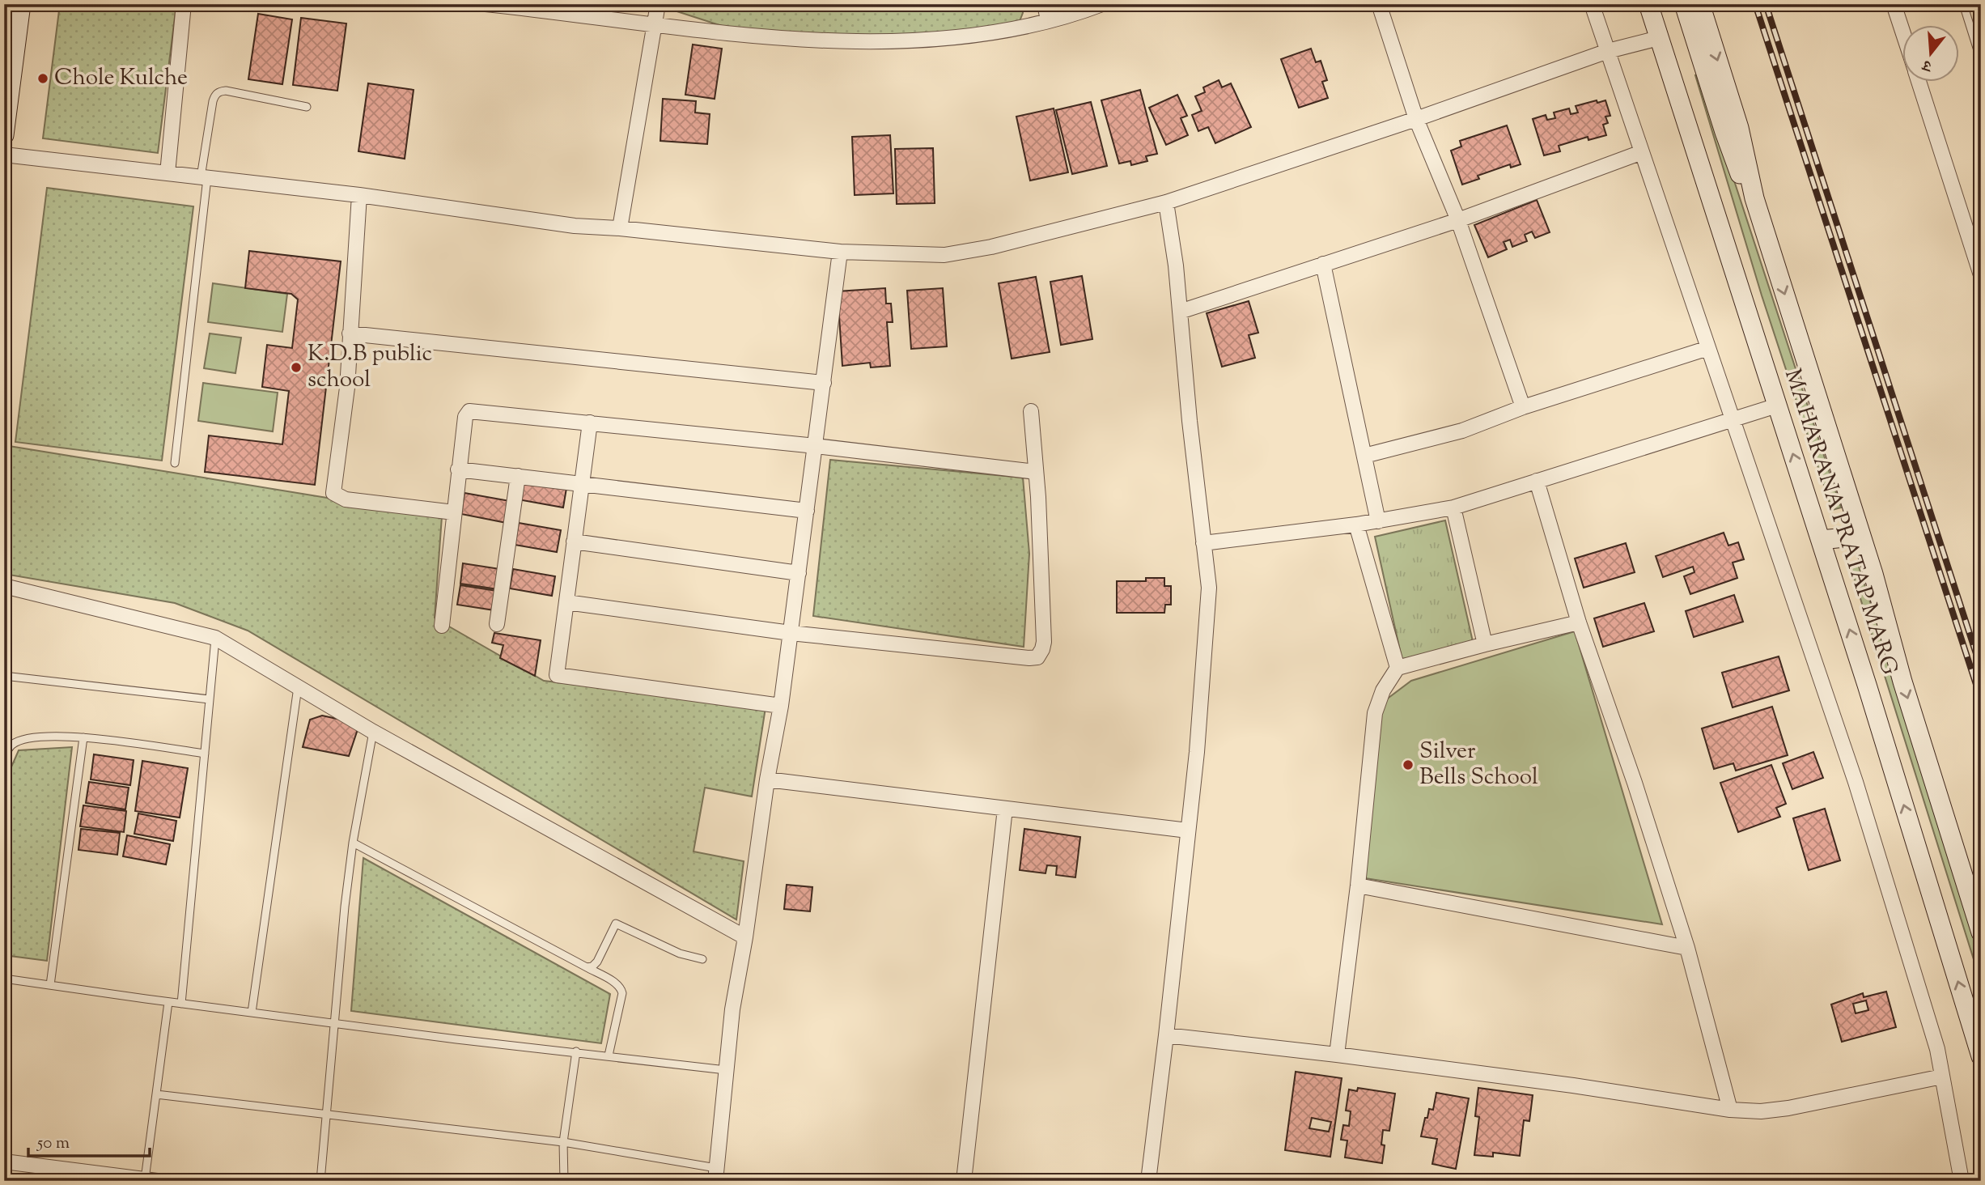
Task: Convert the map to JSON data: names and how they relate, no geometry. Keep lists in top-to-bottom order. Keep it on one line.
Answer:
{"streets":{"main road":["MAHARANA PRATAP MARG"]},"places":["Chole Kulche","K.D.B public school","Silver Bells School"],"scale_bar":"50 m","north":"bottom"}
